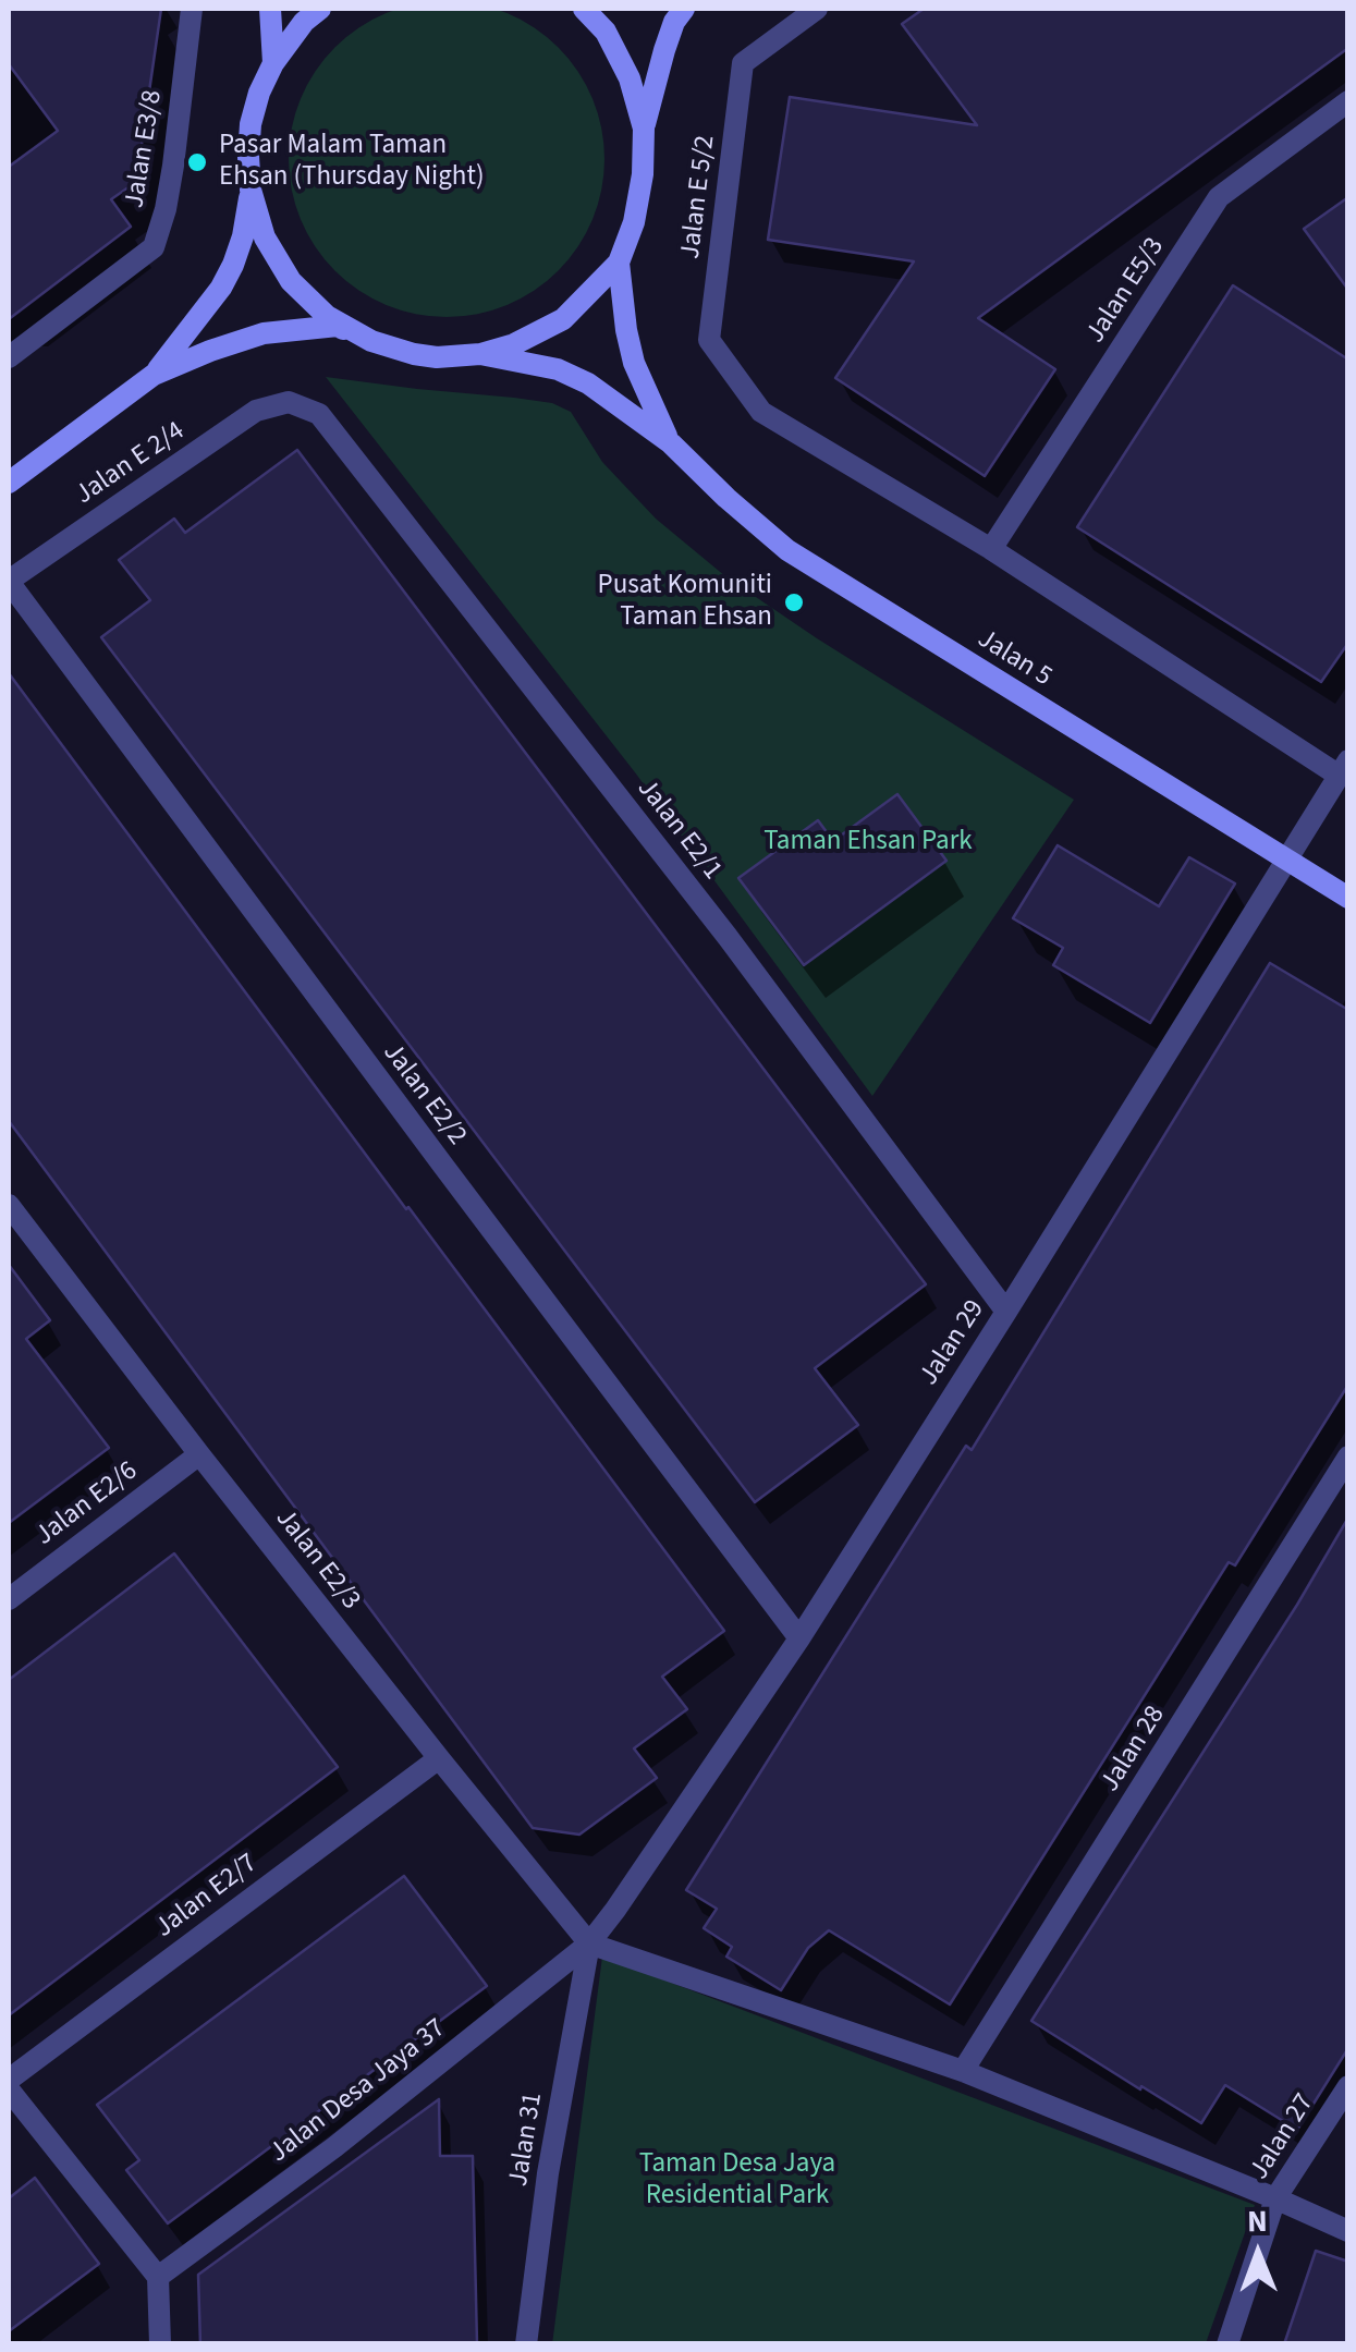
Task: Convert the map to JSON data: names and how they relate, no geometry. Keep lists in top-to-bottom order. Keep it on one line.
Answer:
{"streets":{"street":["Jalan E3/8","Jalan E 5/2","Jalan E5/3","Jalan E 2/4","Jalan 5","Jalan E2/1","Jalan E2/2","Jalan 29","Jalan E2/6","Jalan E2/3","Jalan 28","Jalan E2/7","Jalan Desa Jaya 37","Jalan 27","Jalan 31"]},"crossings":[["Jalan E 5/2","Jalan E5/3"],["Jalan E 2/4","Jalan E2/1"],["Jalan E 2/4","Jalan E2/2"],["Jalan 5","Jalan 29"],["Jalan E2/1","Jalan 29"],["Jalan E2/2","Jalan 29"],["Jalan 29","Jalan E2/3"],["Jalan 29","Jalan Desa Jaya 37"],["Jalan 29","Jalan 31"],["Jalan E2/6","Jalan E2/3"],["Jalan E2/3","Jalan E2/7"],["Jalan E2/3","Jalan Desa Jaya 37"],["Jalan E2/3","Jalan 31"],["Jalan Desa Jaya 37","Jalan 31"]],"parks":["Taman Ehsan Park","Taman Desa Jaya Residential Park"],"places":["Pasar Malam Taman Ehsan (Thursday Night)","Pusat Komuniti Taman Ehsan"],"north":"top"}
